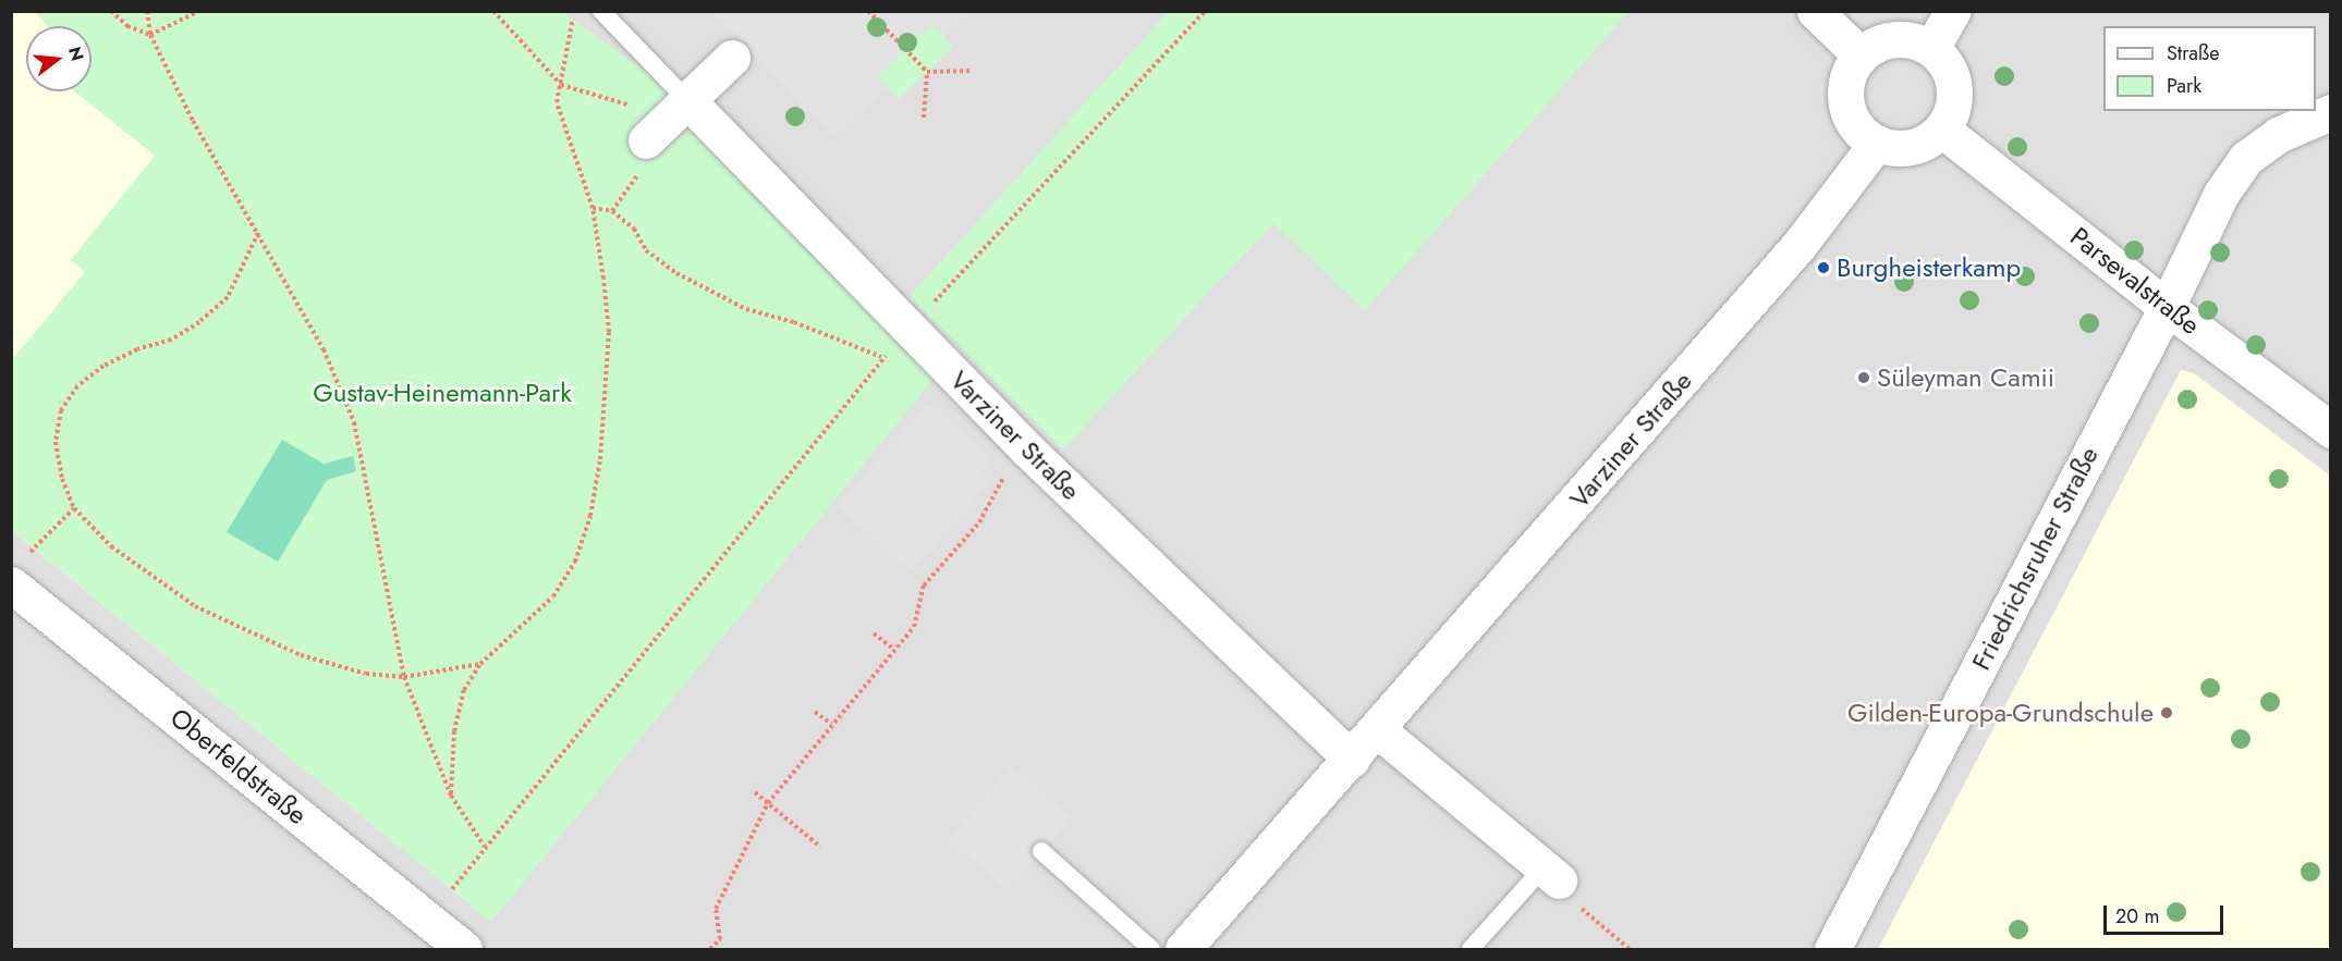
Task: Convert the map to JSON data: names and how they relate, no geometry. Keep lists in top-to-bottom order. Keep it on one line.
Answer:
{"streets":{"street":["Parsevalstraße","Varziner Straße","Friedrichsruher Straße","Oberfeldstraße"]},"crossings":[["Parsevalstraße","Varziner Straße"],["Parsevalstraße","Friedrichsruher Straße"]],"parks":["Gustav-Heinemann-Park"],"places":["Burgheisterkamp","Süleyman Camii","Gilden-Europa-Grundschule"],"legend":["Straße","Park"],"scale_bar":"20 m","north":"right"}
